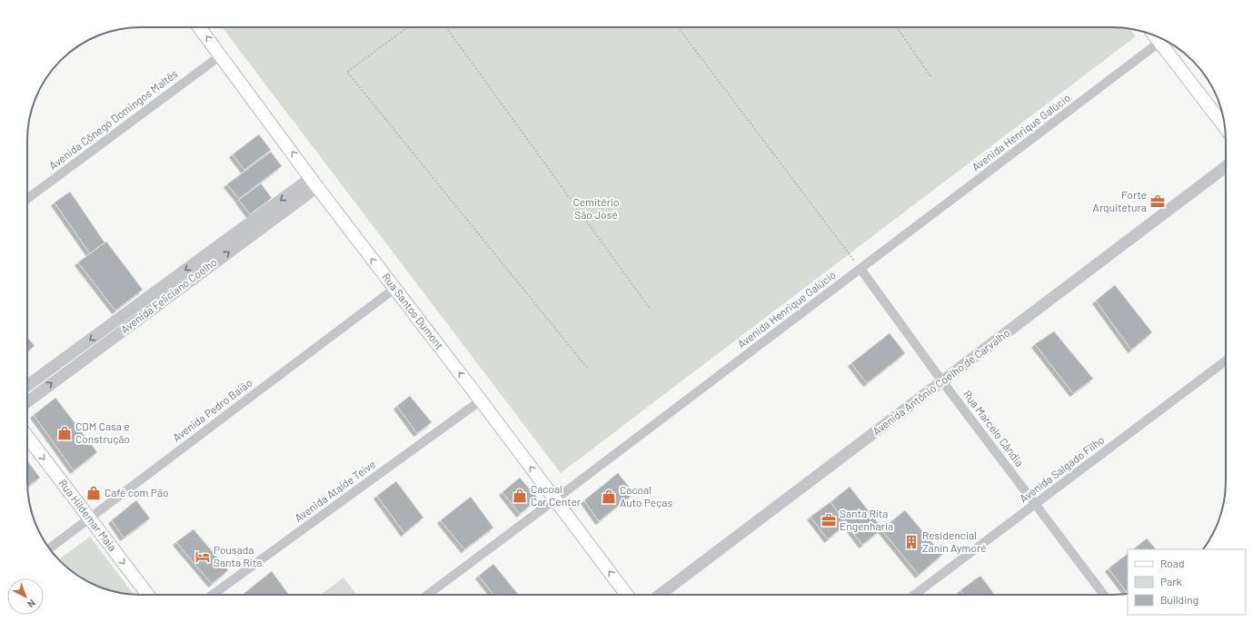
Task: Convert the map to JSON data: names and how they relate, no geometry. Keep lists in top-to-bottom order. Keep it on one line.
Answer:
{"streets":{"main road":["Rua Santos Dumont","Rua Hildemar Maia"],"street":["Avenida Cônego Domingos Maltês","Avenida Henrique Galúcio","Avenida Feliciano Coelho","Avenida Antônio Coelho de Carvalho","Avenida Pedro Baião","Rua Marcelo Cândia","Avenida Salgado Filho","Avenida Ataíde Teive"]},"crossings":[["Avenida Cônego Domingos Maltês","Rua Santos Dumont"],["Avenida Henrique Galúcio","Rua Santos Dumont"],["Avenida Henrique Galúcio","Rua Marcelo Cândia"],["Avenida Feliciano Coelho","Rua Santos Dumont"],["Rua Santos Dumont","Avenida Pedro Baião"],["Rua Santos Dumont","Avenida Ataíde Teive"],["Avenida Antônio Coelho de Carvalho","Rua Marcelo Cândia"],["Avenida Pedro Baião","Rua Hildemar Maia"],["Rua Marcelo Cândia","Avenida Salgado Filho"]],"one_way":["Rua Santos Dumont","Rua Hildemar Maia"],"parks":["Cemitério São José"],"places":{"office":["Forte Arquitetura","Santa Rita Engenharia"],"shop":["CDM Casa e Construção","Café com Pão","Cacoal Car Center","Cacoal Auto Peças"],"building":["Residencial Zanin Aymoré"],"hotel":["Pousada Santa Rita"]},"legend":["Road","Park","Building"],"north":"bottom right"}
